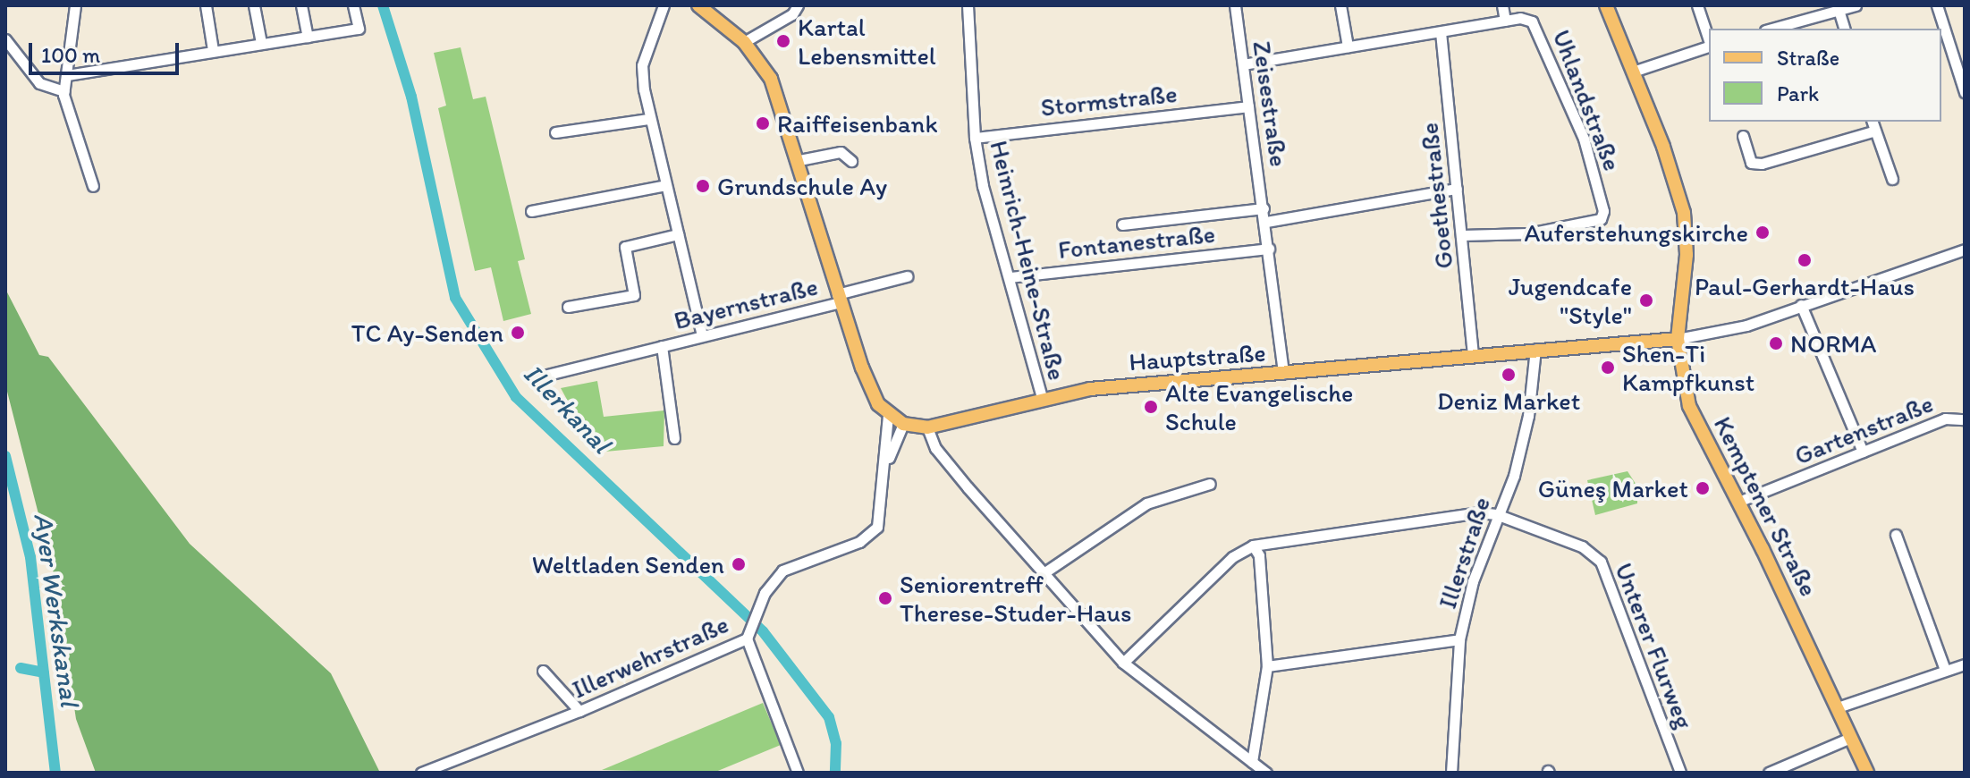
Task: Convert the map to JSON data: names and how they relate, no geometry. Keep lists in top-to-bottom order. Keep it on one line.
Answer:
{"streets":{"main road":["Hauptstraße","Kemptener Straße"],"street":["Stormstraße","Uhlandstraße","Zeisestraße","Goethestraße","Fontanestraße","Heinrich-Heine-Straße","Bayernstraße","Gartenstraße","Illerstraße","Unterer Flurweg","Illerwehrstraße"]},"crossings":[["Stormstraße","Zeisestraße"],["Stormstraße","Heinrich-Heine-Straße"],["Uhlandstraße","Zeisestraße"],["Uhlandstraße","Goethestraße"],["Zeisestraße","Fontanestraße"],["Zeisestraße","Hauptstraße"],["Goethestraße","Hauptstraße"],["Fontanestraße","Heinrich-Heine-Straße"],["Heinrich-Heine-Straße","Hauptstraße"],["Bayernstraße","Hauptstraße"],["Hauptstraße","Kemptener Straße"],["Hauptstraße","Illerstraße"],["Hauptstraße","Illerwehrstraße"],["Gartenstraße","Kemptener Straße"],["Illerstraße","Unterer Flurweg"]],"water":["Illerkanal","Ayer Werkskanal"],"places":["Kartal Lebensmittel","Raiffeisenbank","Grundschule Ay","Auferstehungskirche","Paul-Gerhardt-Haus","Jugendcafe \"Style\"","TC Ay-Senden","NORMA","Shen-Ti Kampfkunst","Deniz Market","Alte Evangelische Schule","Güneş Market","Weltladen Senden","Seniorentreff Therese-Studer-Haus"],"legend":["Straße","Park"],"scale_bar":"100 m"}
